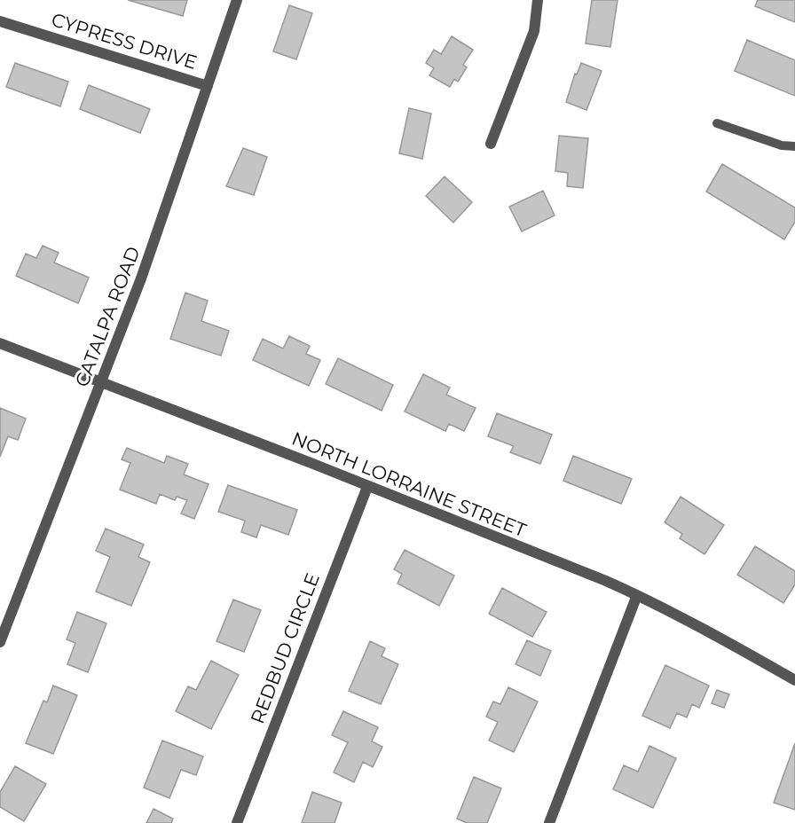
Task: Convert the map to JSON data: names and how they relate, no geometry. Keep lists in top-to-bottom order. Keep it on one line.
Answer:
{"streets":{"street":["CYPRESS DRIVE","CATALPA ROAD","NORTH LORRAINE STREET","REDBUD CIRCLE"]},"crossings":[["CYPRESS DRIVE","CATALPA ROAD"],["CATALPA ROAD","NORTH LORRAINE STREET"],["NORTH LORRAINE STREET","REDBUD CIRCLE"]]}
